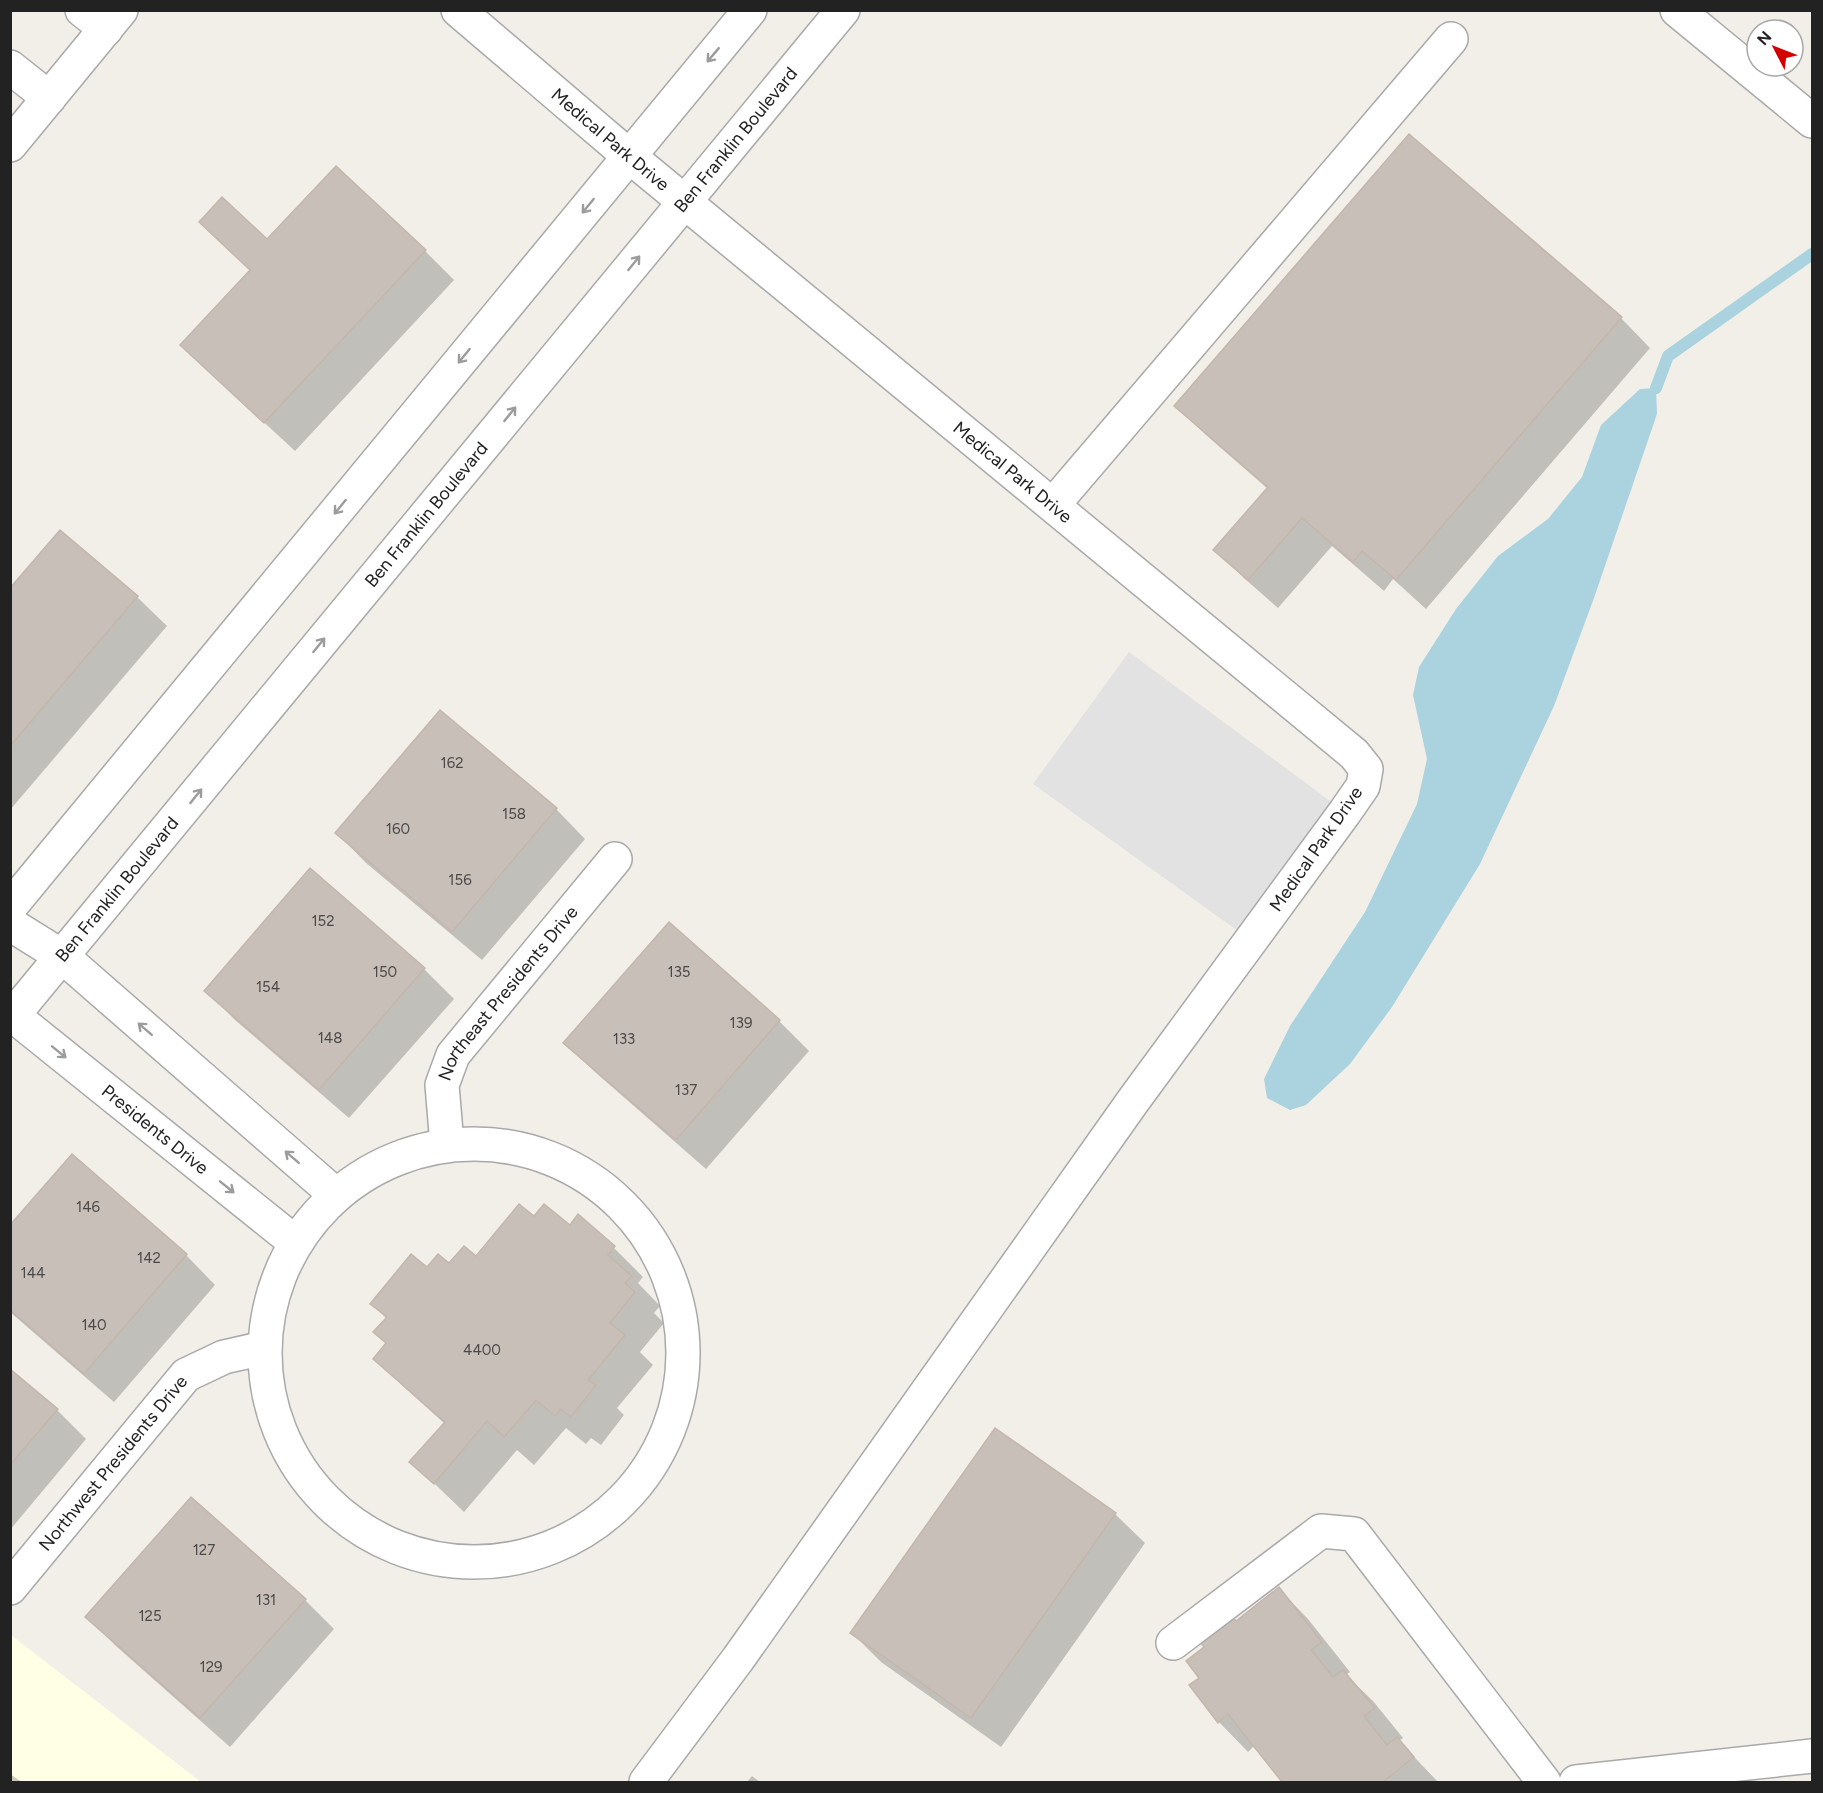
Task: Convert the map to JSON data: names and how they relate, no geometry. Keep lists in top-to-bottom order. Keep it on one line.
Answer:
{"streets":{"street":["Medical Park Drive","Ben Franklin Boulevard","Northeast Presidents Drive","Presidents Drive","Northwest Presidents Drive"]},"crossings":[["Medical Park Drive","Ben Franklin Boulevard"],["Ben Franklin Boulevard","Presidents Drive"]],"house_numbers":["162","158","160","156","152","150","135","154","139","148","133","137","146","142","144","140","4400","127","131","125","129"],"north":"top left"}
